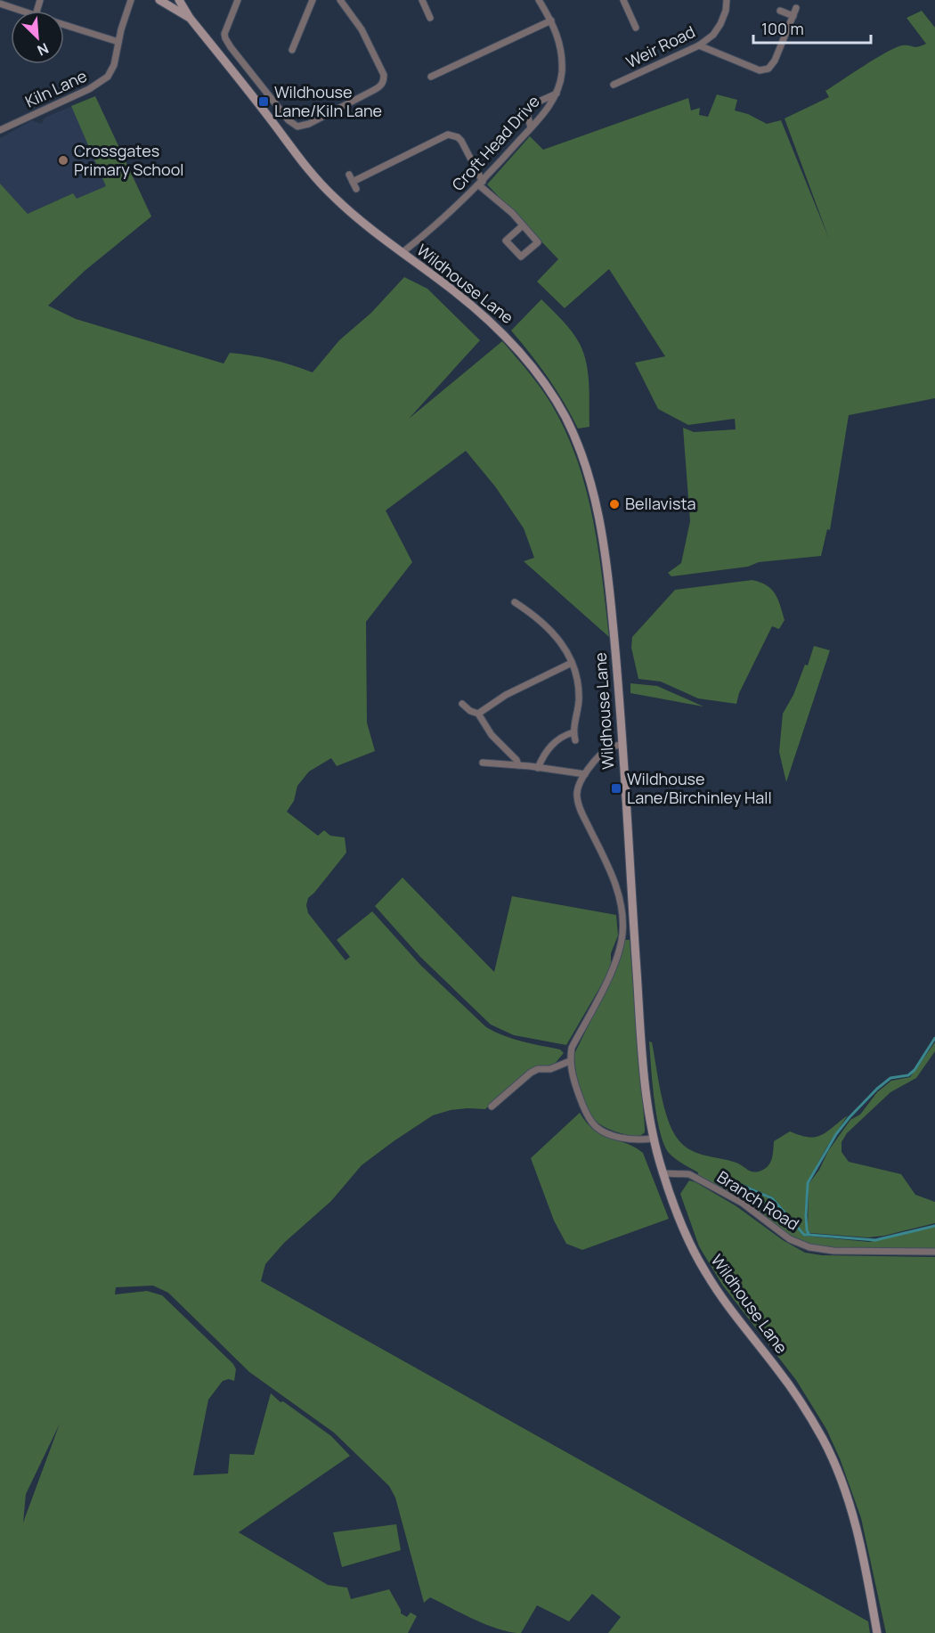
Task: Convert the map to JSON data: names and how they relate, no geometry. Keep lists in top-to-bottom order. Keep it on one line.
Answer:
{"streets":{"main road":["Wildhouse Lane"],"street":["Weir Road","Kiln Lane","Croft Head Drive","Branch Road"]},"crossings":[["Croft Head Drive","Wildhouse Lane"],["Wildhouse Lane","Branch Road"]],"places":{"transit":["Wildhouse Lane/Kiln Lane","Wildhouse Lane/Birchinley Hall"],"other":["Crossgates Primary School","Bellavista"]},"scale_bar":"100 m","north":"bottom right"}
